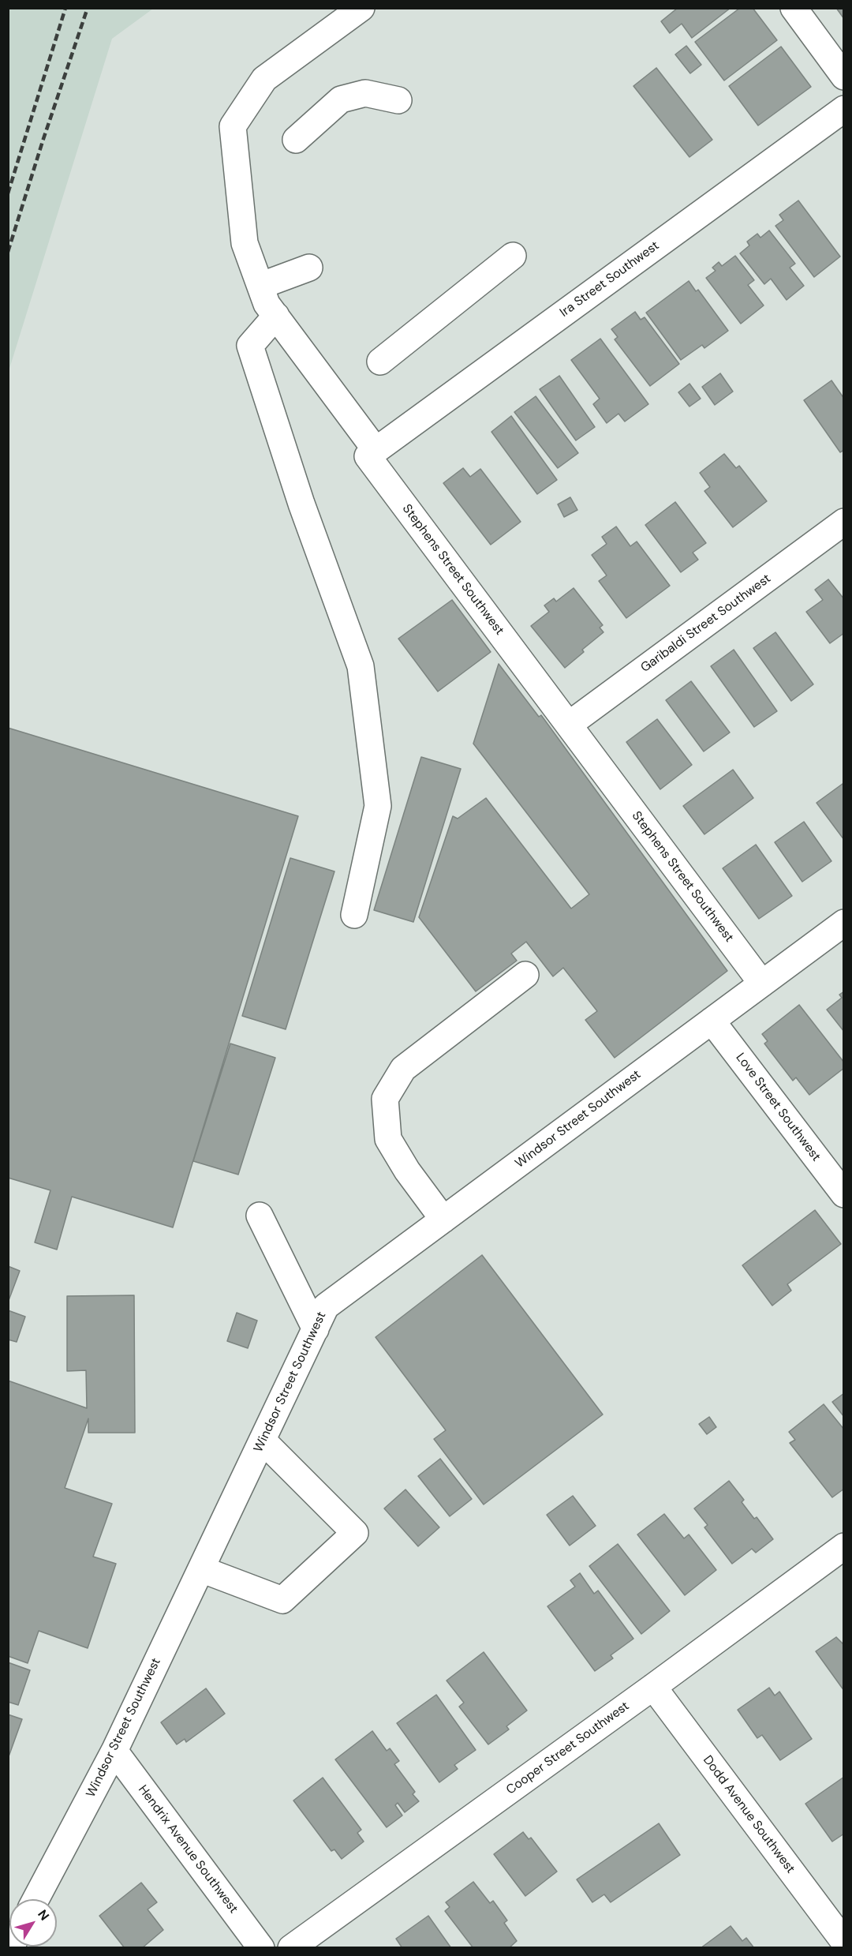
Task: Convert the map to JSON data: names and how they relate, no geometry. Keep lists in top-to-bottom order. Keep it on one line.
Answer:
{"streets":{"street":["Ira Street Southwest","Stephens Street Southwest","Garibaldi Street Southwest","Love Street Southwest","Windsor Street Southwest","Cooper Street Southwest","Dodd Avenue Southwest","Hendrix Avenue Southwest"]},"crossings":[["Ira Street Southwest","Stephens Street Southwest"],["Stephens Street Southwest","Garibaldi Street Southwest"],["Stephens Street Southwest","Windsor Street Southwest"],["Love Street Southwest","Windsor Street Southwest"],["Windsor Street Southwest","Hendrix Avenue Southwest"],["Cooper Street Southwest","Dodd Avenue Southwest"]],"north":"top right"}
